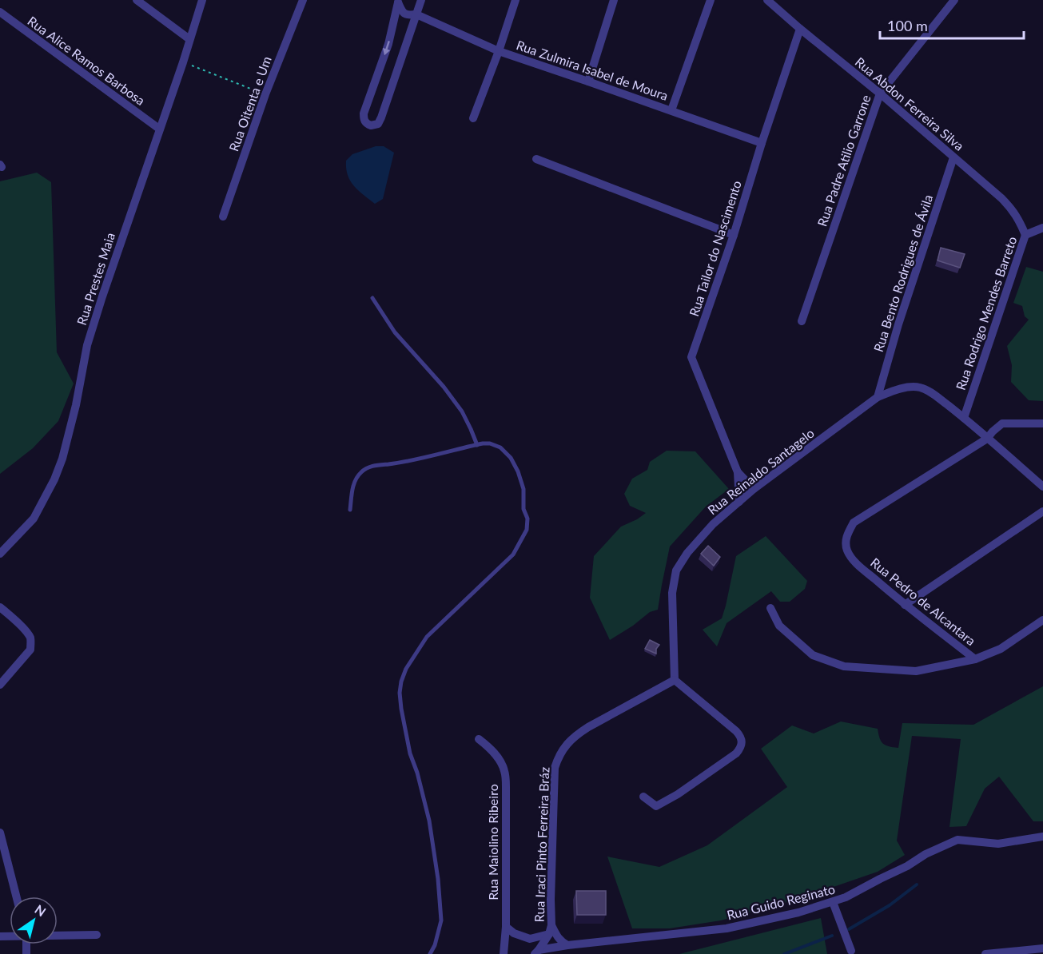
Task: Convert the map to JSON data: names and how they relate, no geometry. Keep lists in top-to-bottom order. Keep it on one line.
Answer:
{"streets":{"street":["Rua Alice Ramos Barbosa","Rua Zulmira Isabel de Moura","Rua Oitenta e Um","Rua Abdon Ferreira Silva","Rua Padre Atilio Garrone","Rua Tailor do Nascimento","Rua Bento Rodrigues de Ávila","Rua Prestes Maia","Rua Rodrigo Mendes Barreto","Rua Reinaldo Santagelo","Rua Pedro de Alcantara","Rua Maiolino Ribeiro","Rua Iraci Pinto Ferreira Bráz","Rua Guido Reginato"]},"crossings":[["Rua Alice Ramos Barbosa","Rua Prestes Maia"],["Rua Zulmira Isabel de Moura","Rua Tailor do Nascimento"],["Rua Abdon Ferreira Silva","Rua Padre Atilio Garrone"],["Rua Abdon Ferreira Silva","Rua Tailor do Nascimento"],["Rua Abdon Ferreira Silva","Rua Bento Rodrigues de Ávila"],["Rua Abdon Ferreira Silva","Rua Rodrigo Mendes Barreto"],["Rua Tailor do Nascimento","Rua Reinaldo Santagelo"],["Rua Bento Rodrigues de Ávila","Rua Reinaldo Santagelo"],["Rua Rodrigo Mendes Barreto","Rua Reinaldo Santagelo"],["Rua Reinaldo Santagelo","Rua Iraci Pinto Ferreira Bráz"],["Rua Iraci Pinto Ferreira Bráz","Rua Guido Reginato"]],"scale_bar":"100 m","north":"top right"}
